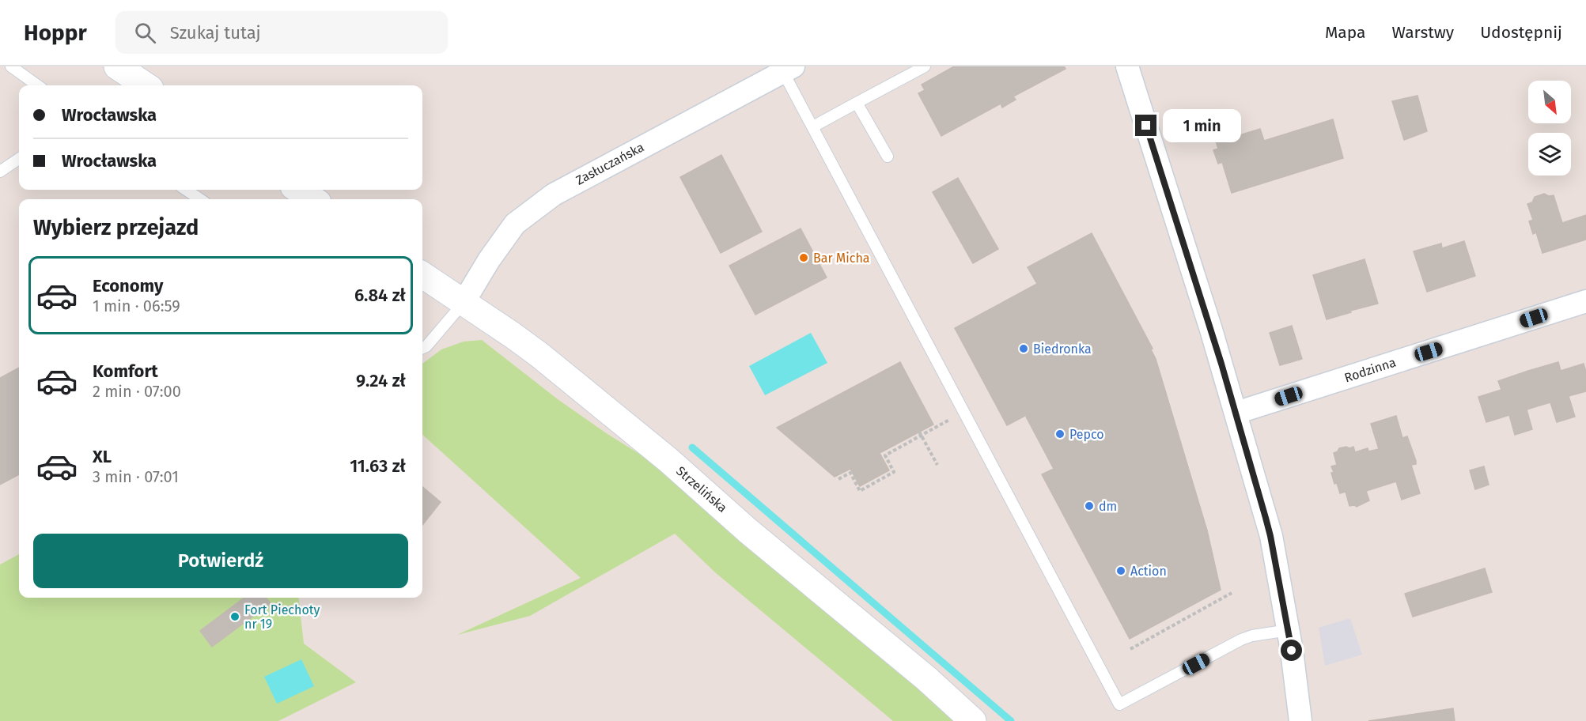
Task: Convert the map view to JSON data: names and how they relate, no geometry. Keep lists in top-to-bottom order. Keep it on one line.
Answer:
{"streets":{"main road":["Strzelińska"],"street":["Zasłuczańska","Rodzinna"]},"crossings":[["Zasłuczańska","Strzelińska"]],"places":["Bar Micha","Biedronka","Pepco","dm","Action","Fort Piechoty nr 19"],"north":"bottom right","page":{"header":"Hoppr","search":"Szukaj tutaj","nav":["Mapa","Warstwy","Udostępnij"],"banner":["Wrocławska","Wrocławska"],"bubble":"1 min","heading":"Wybierz przejazd","list":[{"name":"Economy","note":"1 min · 06:59","value":"6.84 zł"},{"name":"Komfort","note":"2 min · 07:00","value":"9.24 zł"},{"name":"XL","note":"3 min · 07:01","value":"11.63 zł"}],"buttons":"Potwierdź"}}
